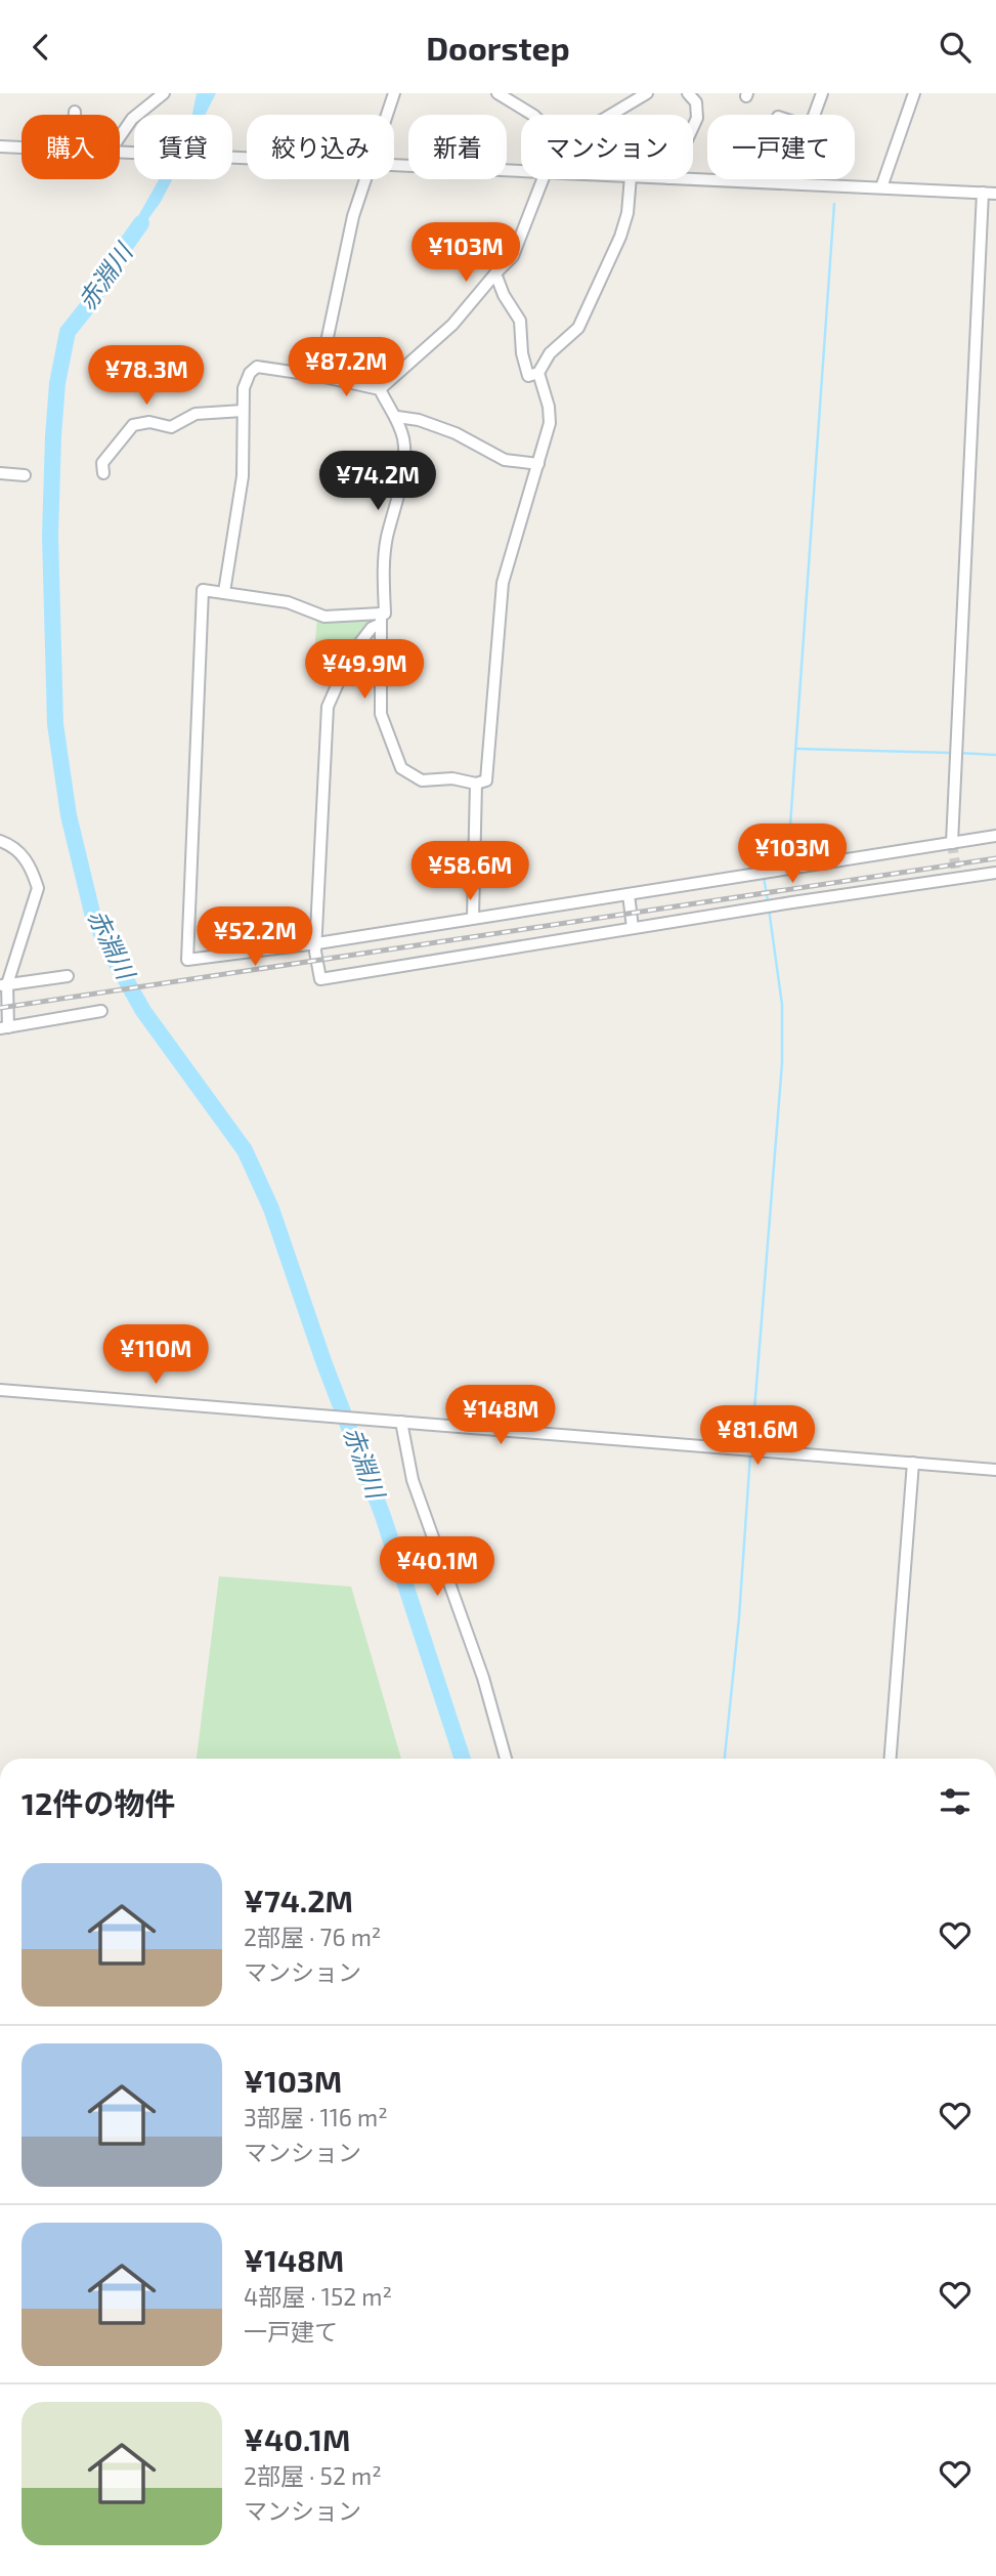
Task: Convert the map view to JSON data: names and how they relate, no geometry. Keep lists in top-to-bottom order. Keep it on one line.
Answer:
{"water":["赤淵川"],"page":{"header":"Doorstep","chip":["購入","賃貸","絞り込み","新着","マンション","一戸建て"],"price":["¥103M","¥87.2M","¥78.3M","¥74.2M","¥49.9M","¥103M","¥58.6M","¥52.2M","¥110M","¥148M","¥81.6M","¥40.1M"],"heading":"12件の物件","list":[{"name":"¥74.2M","note":"2部屋 · 76 m² · マンション"},{"name":"¥103M","note":"3部屋 · 116 m² · マンション"},{"name":"¥148M","note":"4部屋 · 152 m² · 一戸建て"},{"name":"¥40.1M","note":"2部屋 · 52 m² · マンション"}]}}
